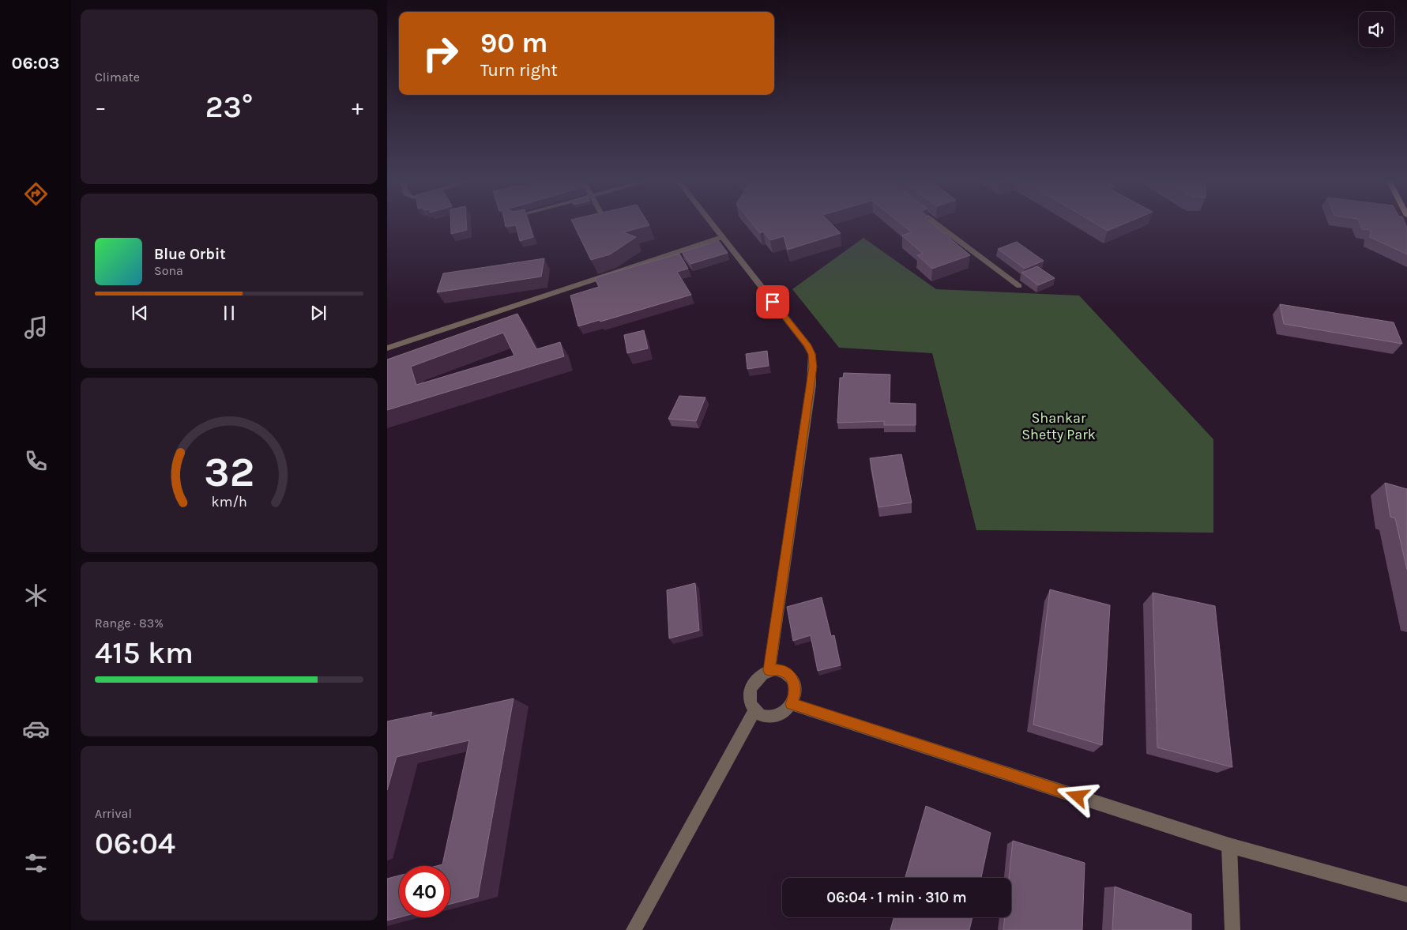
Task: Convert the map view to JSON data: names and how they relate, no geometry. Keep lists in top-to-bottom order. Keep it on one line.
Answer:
{"parks":["Shankar Shetty Park"],"page":{"tabs":"06:03","tile":["Climate",["Range · 83%","415 km"],["Arrival","06:04"]],"turn":["90 m","Turn right"],"heat":["−","23°","+"],"song":["Blue Orbit","Sona"],"limit":"40","trip":"06:04 · 1 min · 310 m","gauge":["32","km/h"]}}
